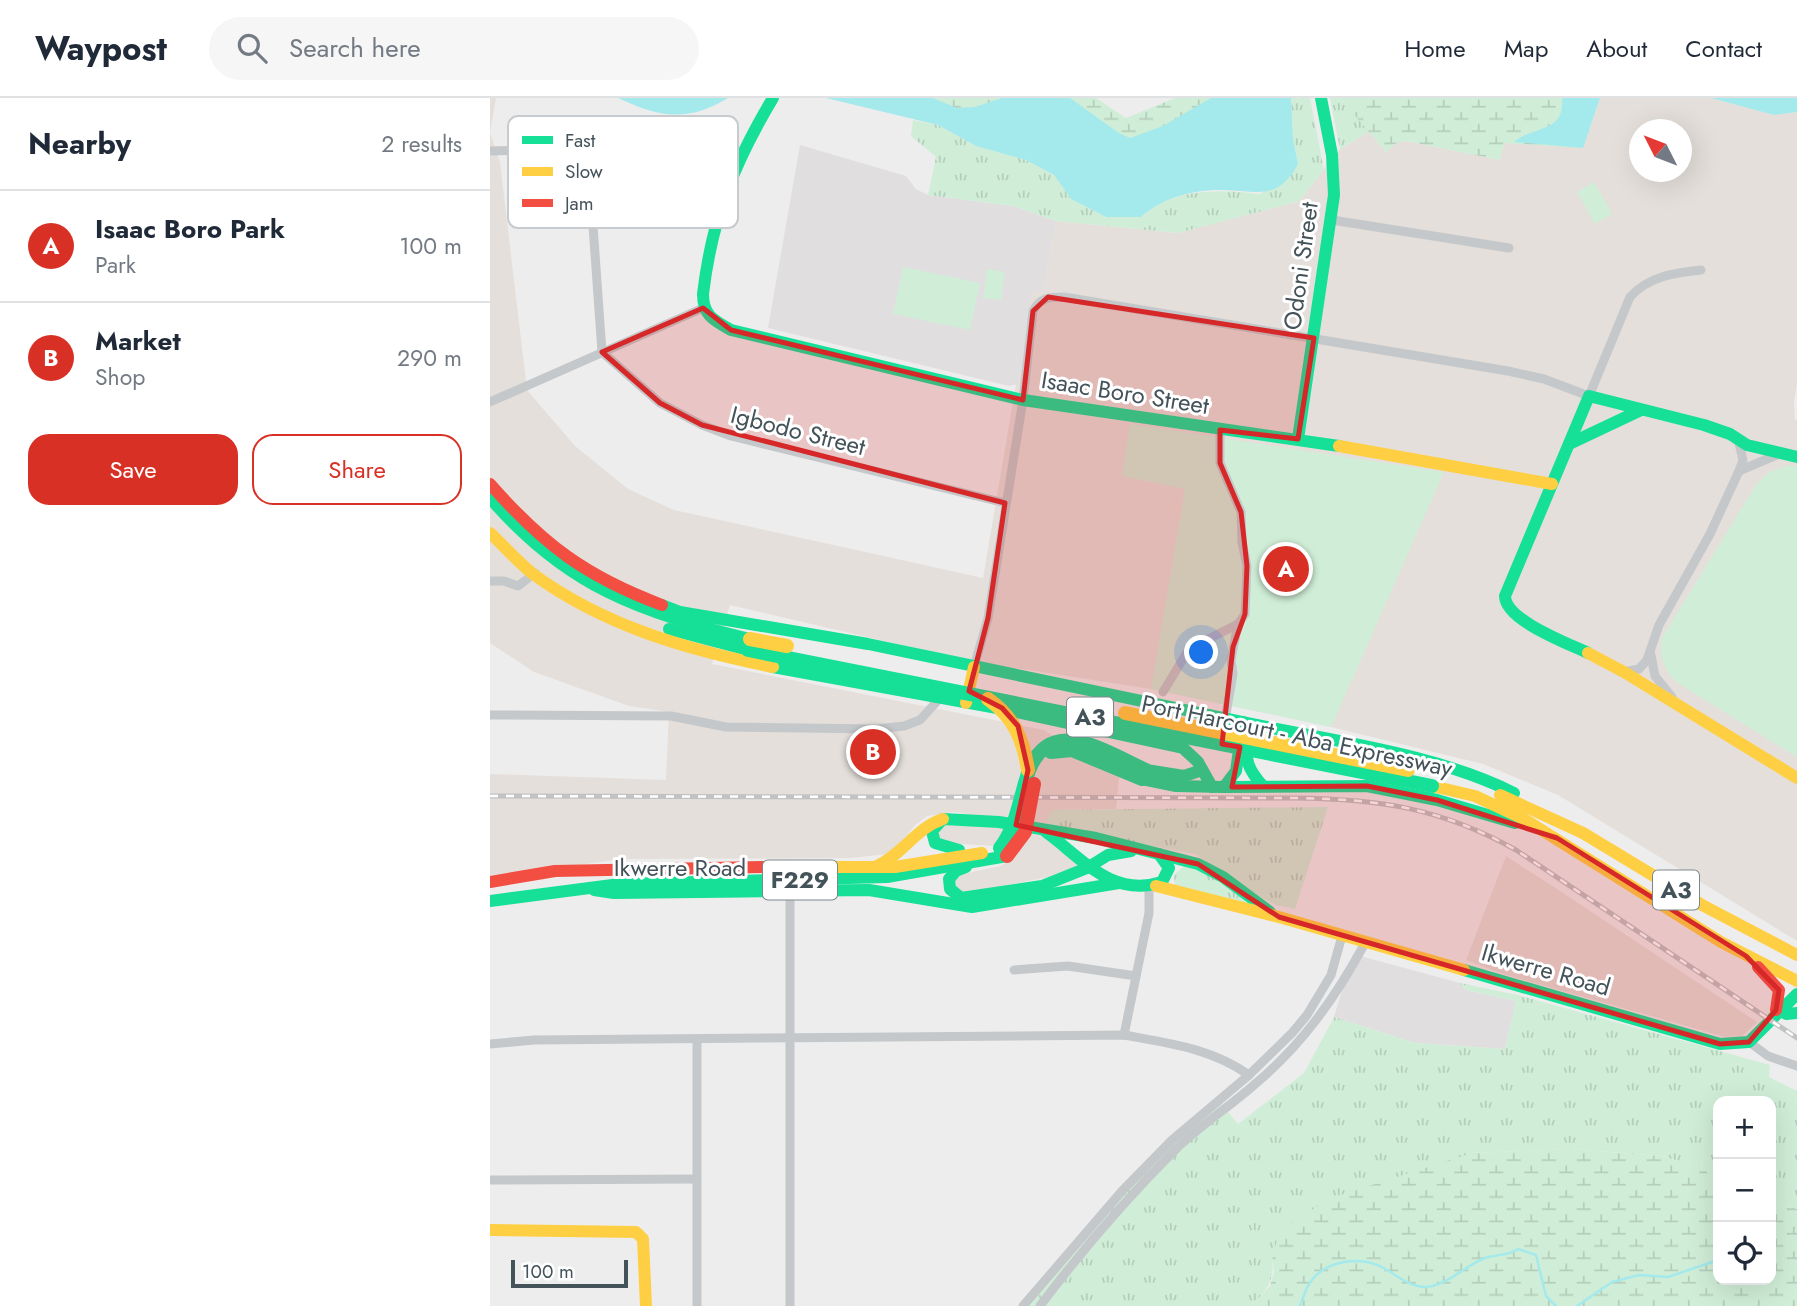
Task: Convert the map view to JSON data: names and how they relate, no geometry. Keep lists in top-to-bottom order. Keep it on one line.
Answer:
{"streets":{"main road":["Odoni Street","Isaac Boro Street","A3","Port Harcourt - Aba Expressway","Ikwerre Road","F229"],"street":["Igbodo Street"]},"crossings":[["Odoni Street","Isaac Boro Street"],["Ikwerre Road","F229"]],"legend":["Fast","Slow","Jam"],"scale_bar":"100 m","north":"top left","page":{"header":"Waypost","search":"Search here","nav":["Home","Map","About","Contact"],"heading":["Nearby","2 results"],"list":[{"mark":"A","name":"Isaac Boro Park","note":"Park","value":"100 m"},{"mark":"B","name":"Market","note":"Shop","value":"290 m"}],"buttons":["Save","Share"],"pins":["A","B"],"map_buttons":["+","−"],"scale":"100 m"}}
